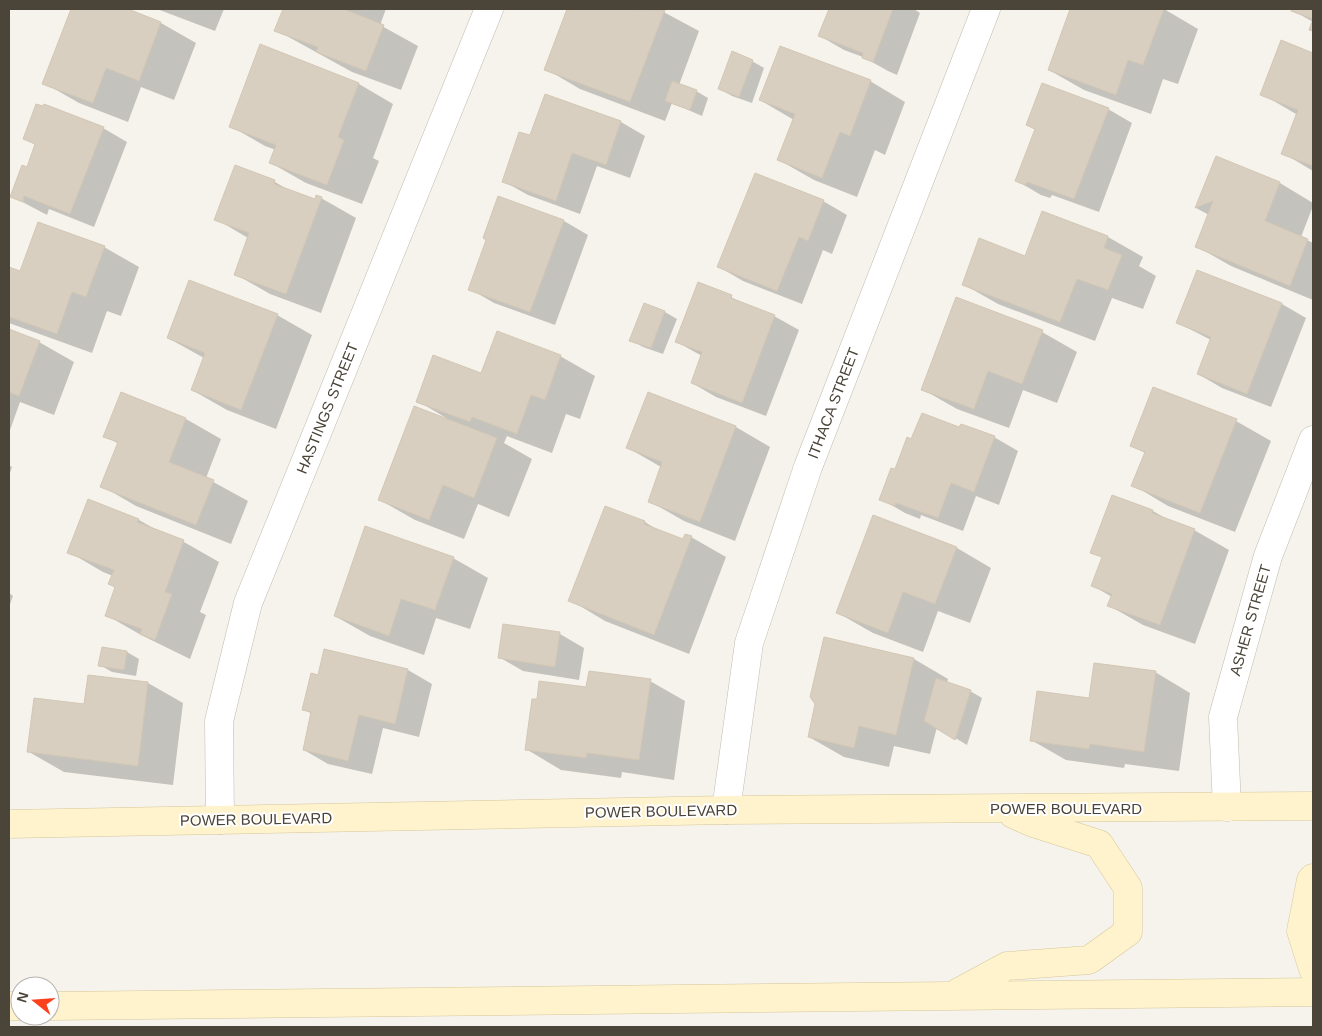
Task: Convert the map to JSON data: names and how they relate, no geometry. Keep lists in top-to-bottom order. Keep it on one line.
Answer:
{"streets":{"main road":["POWER BOULEVARD"],"street":["ITHACA STREET","HASTINGS STREET","ASHER STREET"]},"crossings":[["ITHACA STREET","POWER BOULEVARD"],["HASTINGS STREET","POWER BOULEVARD"],["ASHER STREET","POWER BOULEVARD"]],"north":"left"}
